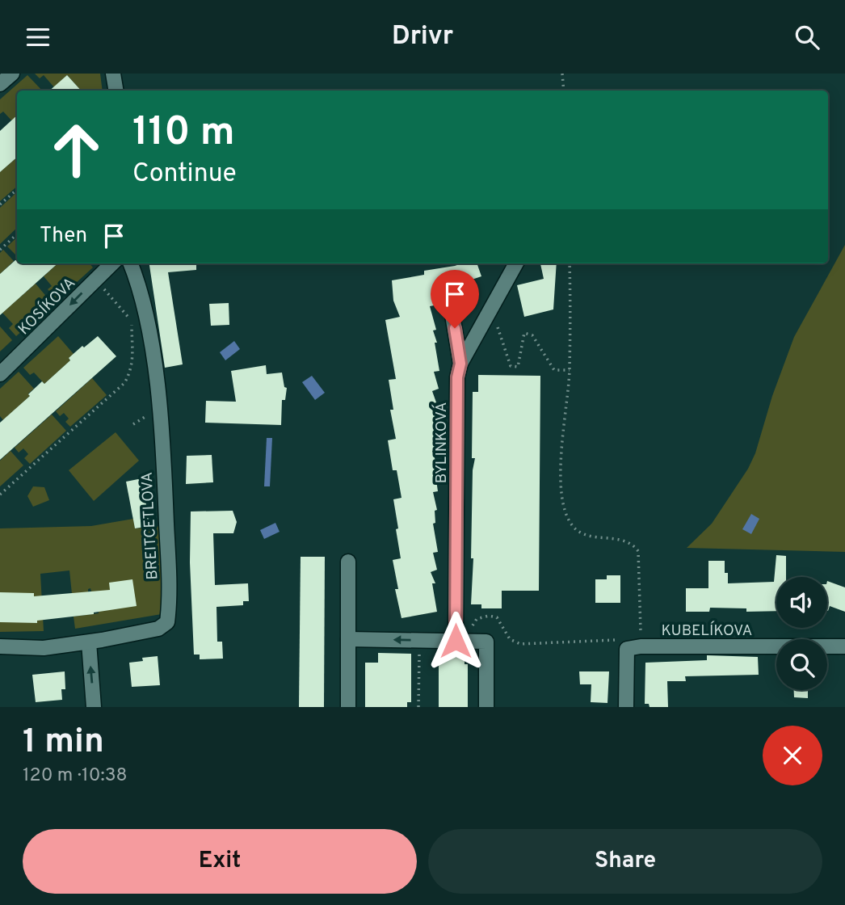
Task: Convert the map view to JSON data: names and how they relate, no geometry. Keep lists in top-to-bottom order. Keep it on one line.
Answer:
{"streets":{"street":["KOSÍKOVA","BYLINKOVÁ","BREITCETLOVA","KUBELÍKOVA"]},"one_way":["KOSÍKOVA"],"page":{"header":"Drivr","turn":["110 m","Continue"],"then":"Then","heading":["1 min","120 m · 10:38"],"buttons":["Exit","Share"]}}
